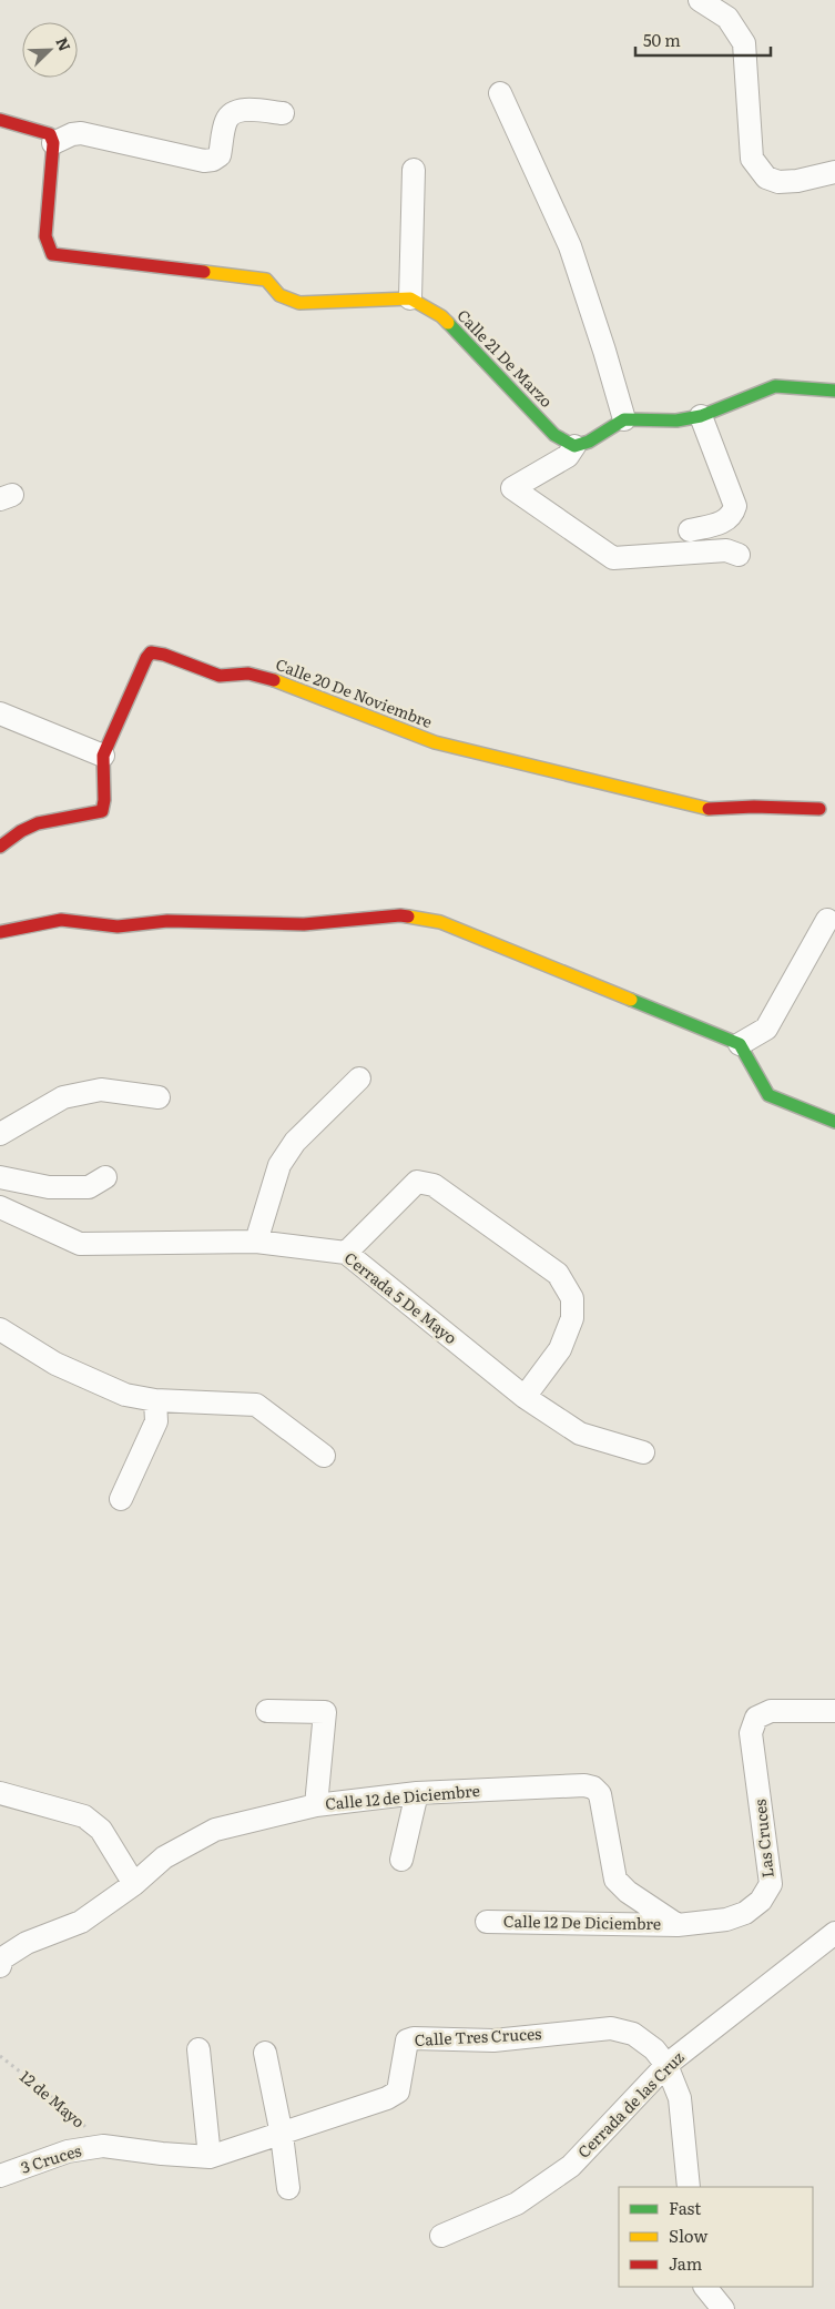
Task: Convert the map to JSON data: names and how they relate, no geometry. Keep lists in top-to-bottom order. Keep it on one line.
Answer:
{"streets":{"street":["Calle 21 De Marzo","Calle 20 De Noviembre","Cerrada 5 De Mayo","Calle 12 de Diciembre","Las Cruces","Calle 12 De Diciembre","Calle Tres Cruces","Cerrada de las Cruz","3 Cruces"],"path":["12 de Mayo"]},"crossings":[["Calle 12 de Diciembre","Las Cruces"],["Calle 12 de Diciembre","Calle 12 De Diciembre"],["Las Cruces","Calle 12 De Diciembre"],["Calle Tres Cruces","12 de Mayo"],["Calle Tres Cruces","Cerrada de las Cruz"],["Calle Tres Cruces","3 Cruces"],["12 de Mayo","3 Cruces"]],"legend":["Fast","Slow","Jam"],"scale_bar":"50 m","north":"top right"}
